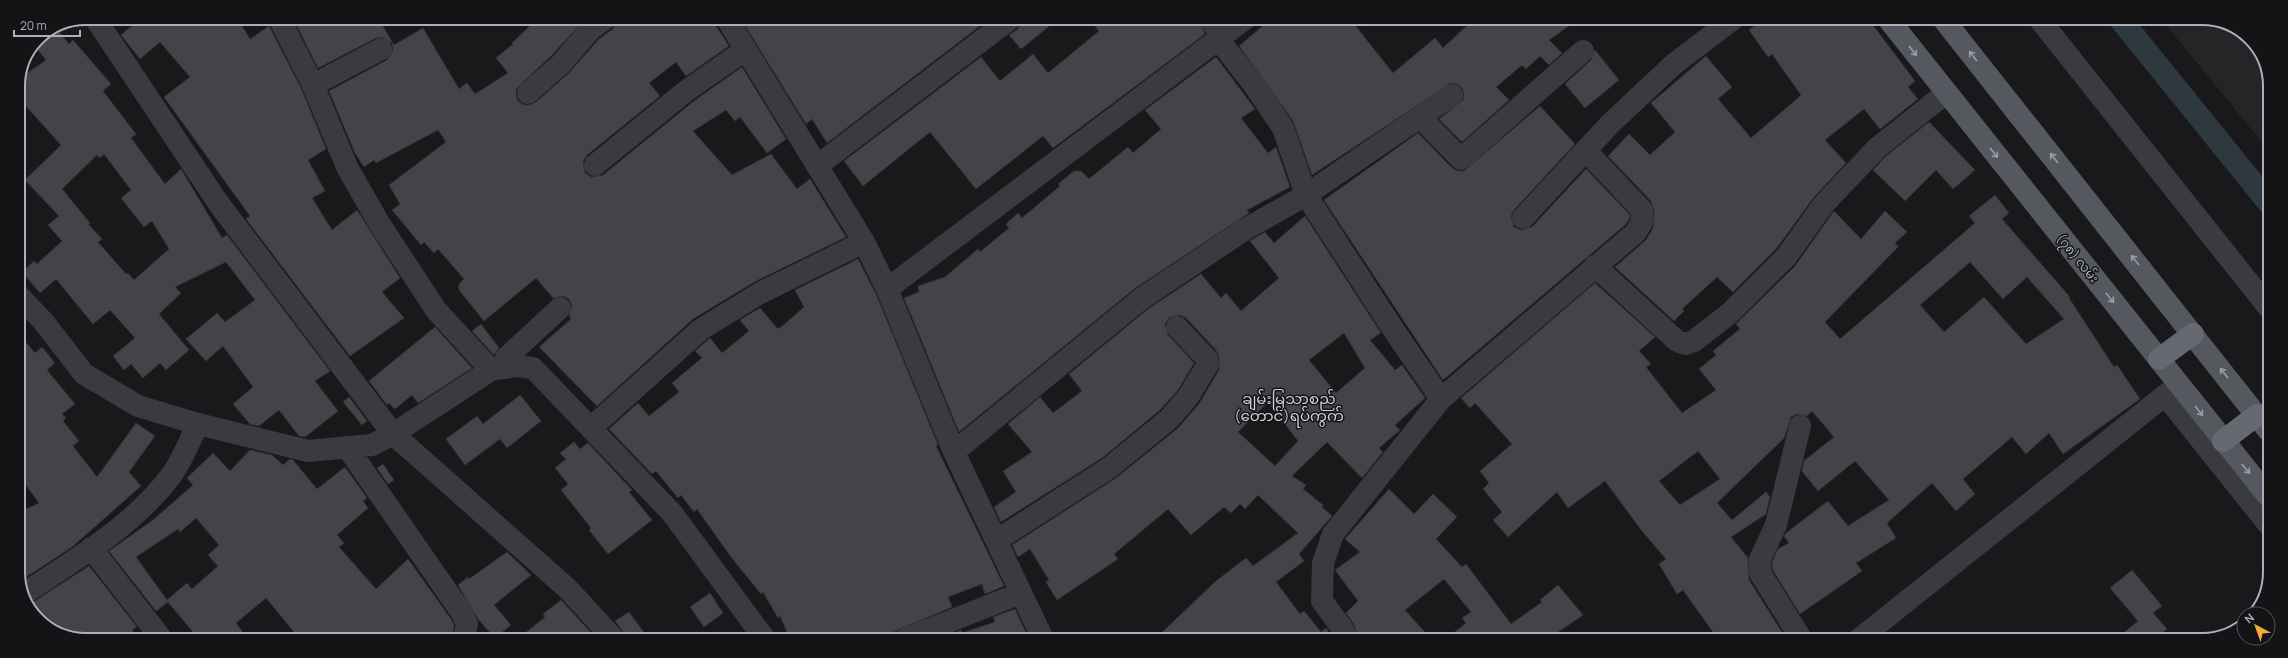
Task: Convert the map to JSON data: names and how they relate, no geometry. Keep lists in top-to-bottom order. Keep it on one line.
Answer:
{"streets":{"main road":["(၇၈) လမ်း"]},"districts":["ချမ်းမြသာစည် (တောင်)ရပ်ကွက်"],"scale_bar":"20 m","north":"top left"}
